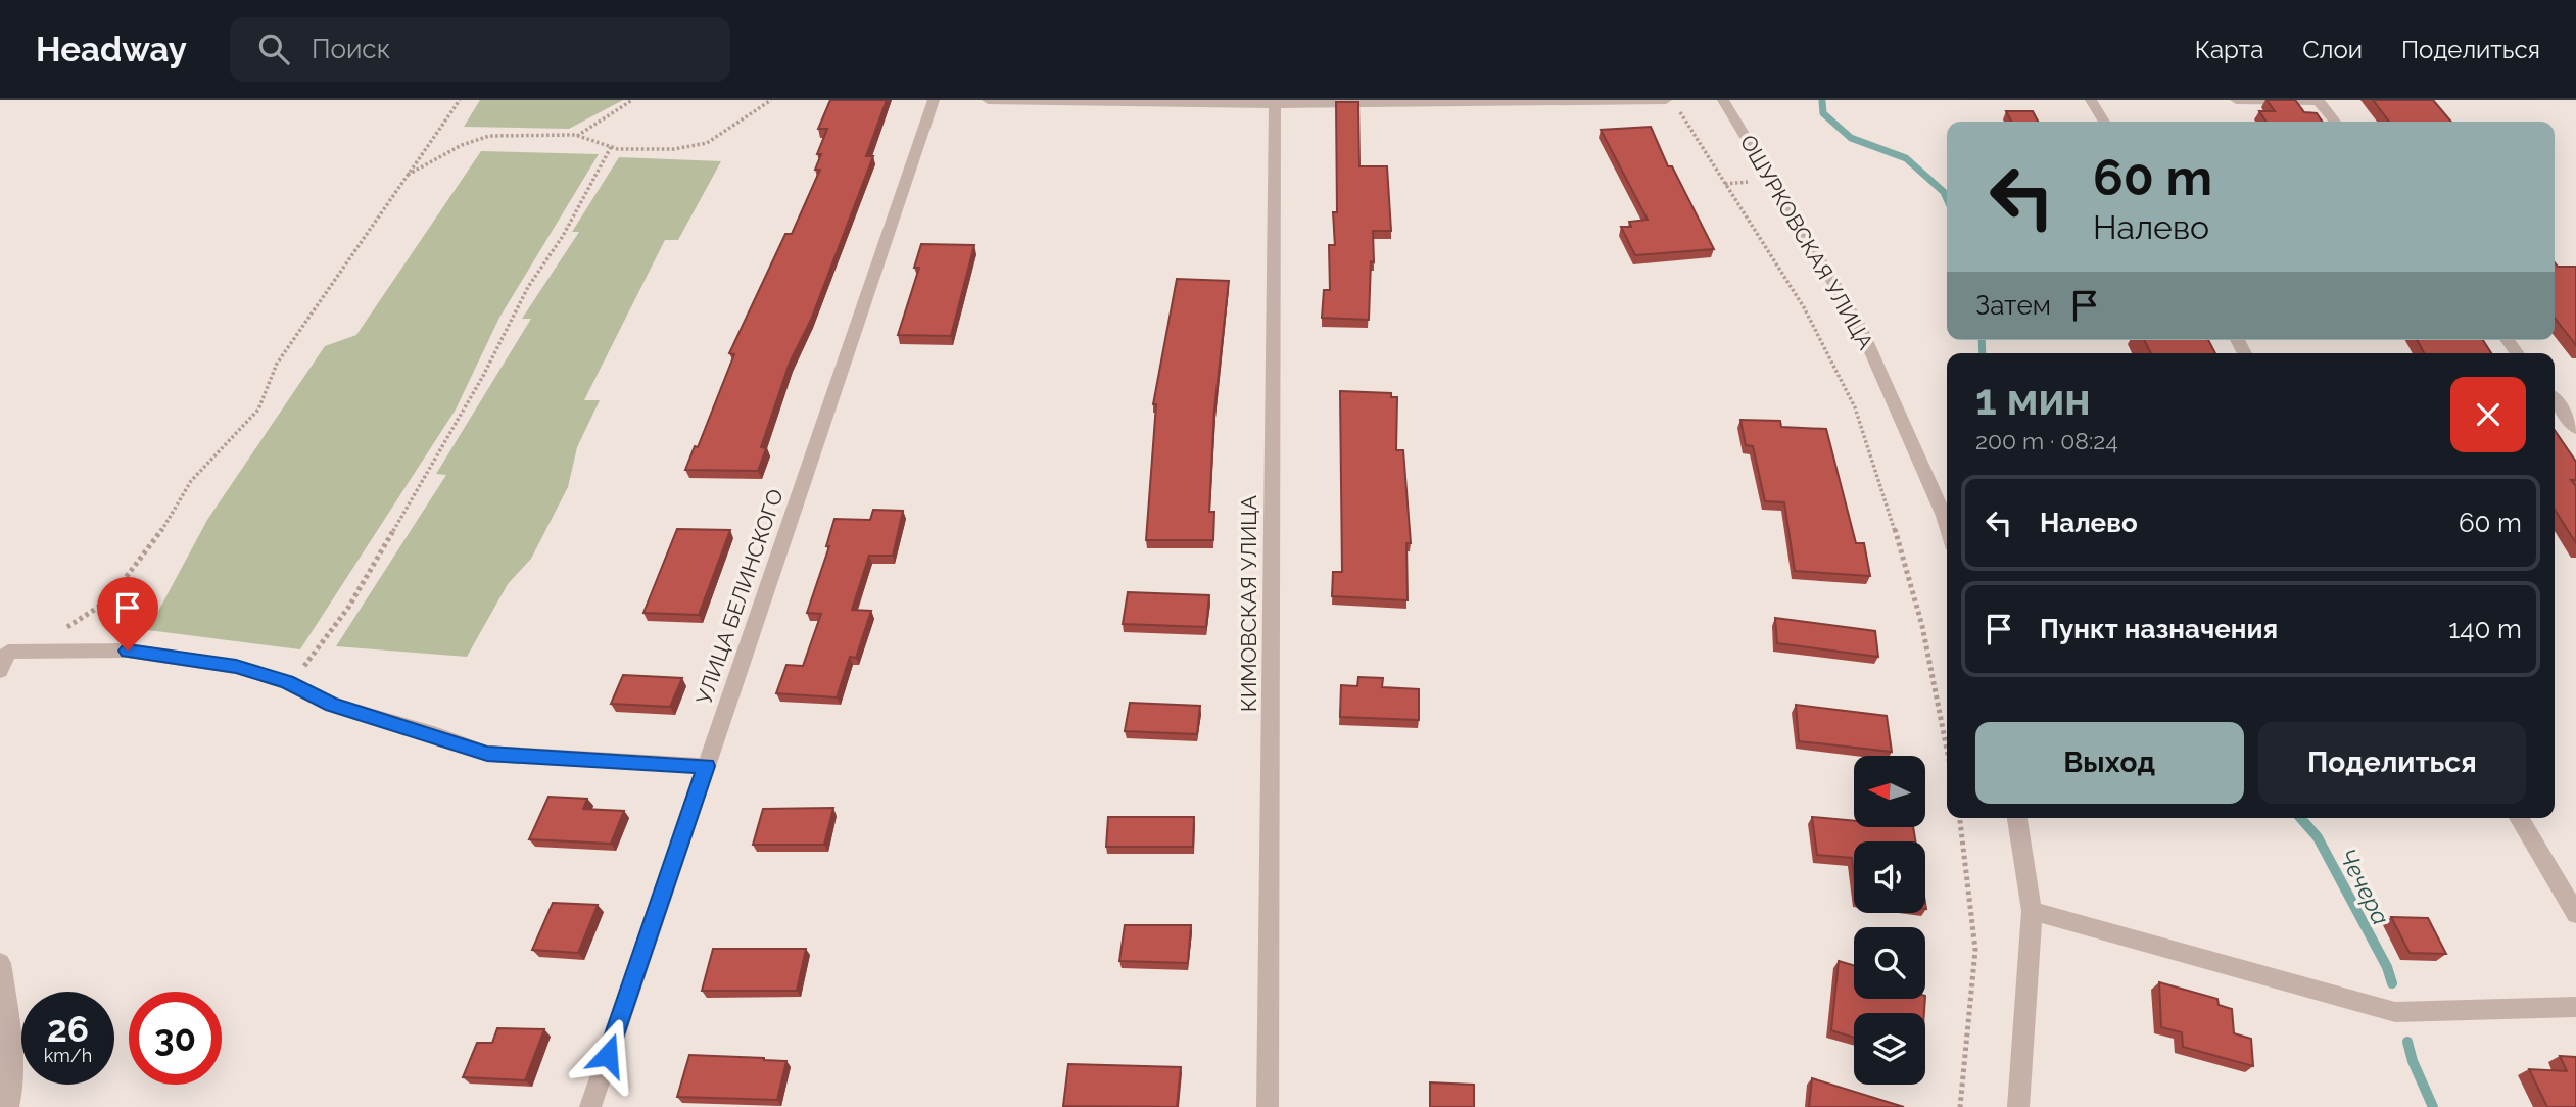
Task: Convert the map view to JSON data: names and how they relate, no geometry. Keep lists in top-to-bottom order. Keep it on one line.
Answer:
{"streets":{"street":["ОШУРКОВСКАЯ УЛИЦА","УЛИЦА БЕЛИНСКОГО","КИМОВСКАЯ УЛИЦА"]},"water":["Чечера"],"north":"left","page":{"header":"Headway","search":"Поиск","nav":["Карта","Слои","Поделиться"],"turn":["60 m","Налево"],"then":"Затем","heading":["1 мин","200 m · 08:24"],"list":[{"name":"Налево","value":"60 m"},{"name":"Пункт назначения","value":"140 m"}],"buttons":["Выход","Поделиться"],"speed":"26 km/h","limit":"30"}}
